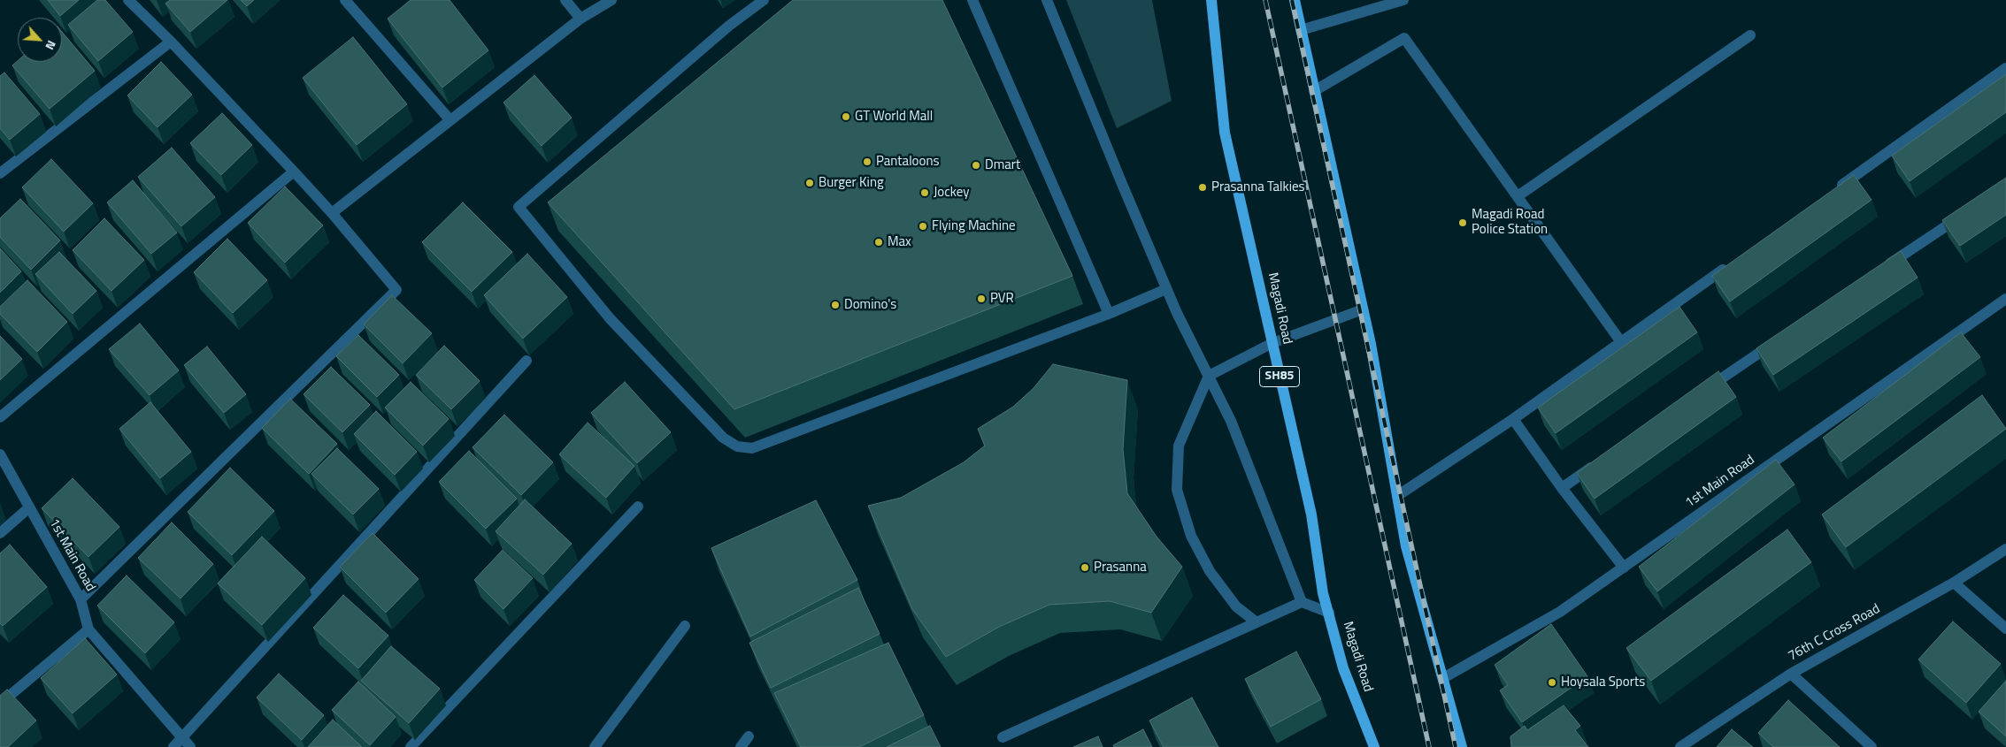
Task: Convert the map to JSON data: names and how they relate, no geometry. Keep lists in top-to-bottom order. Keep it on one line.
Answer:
{"streets":{"main road":["Magadi Road","SH85"],"street":["1st Main Road","76th C Cross Road"]},"places":["GT World Mall","Pantaloons","Dmart","Burger King","Prasanna Talkies","Jockey","Magadi Road Police Station","Flying Machine","Max","PVR","Domino's","Prasanna","Hoysala Sports"],"north":"bottom right"}
